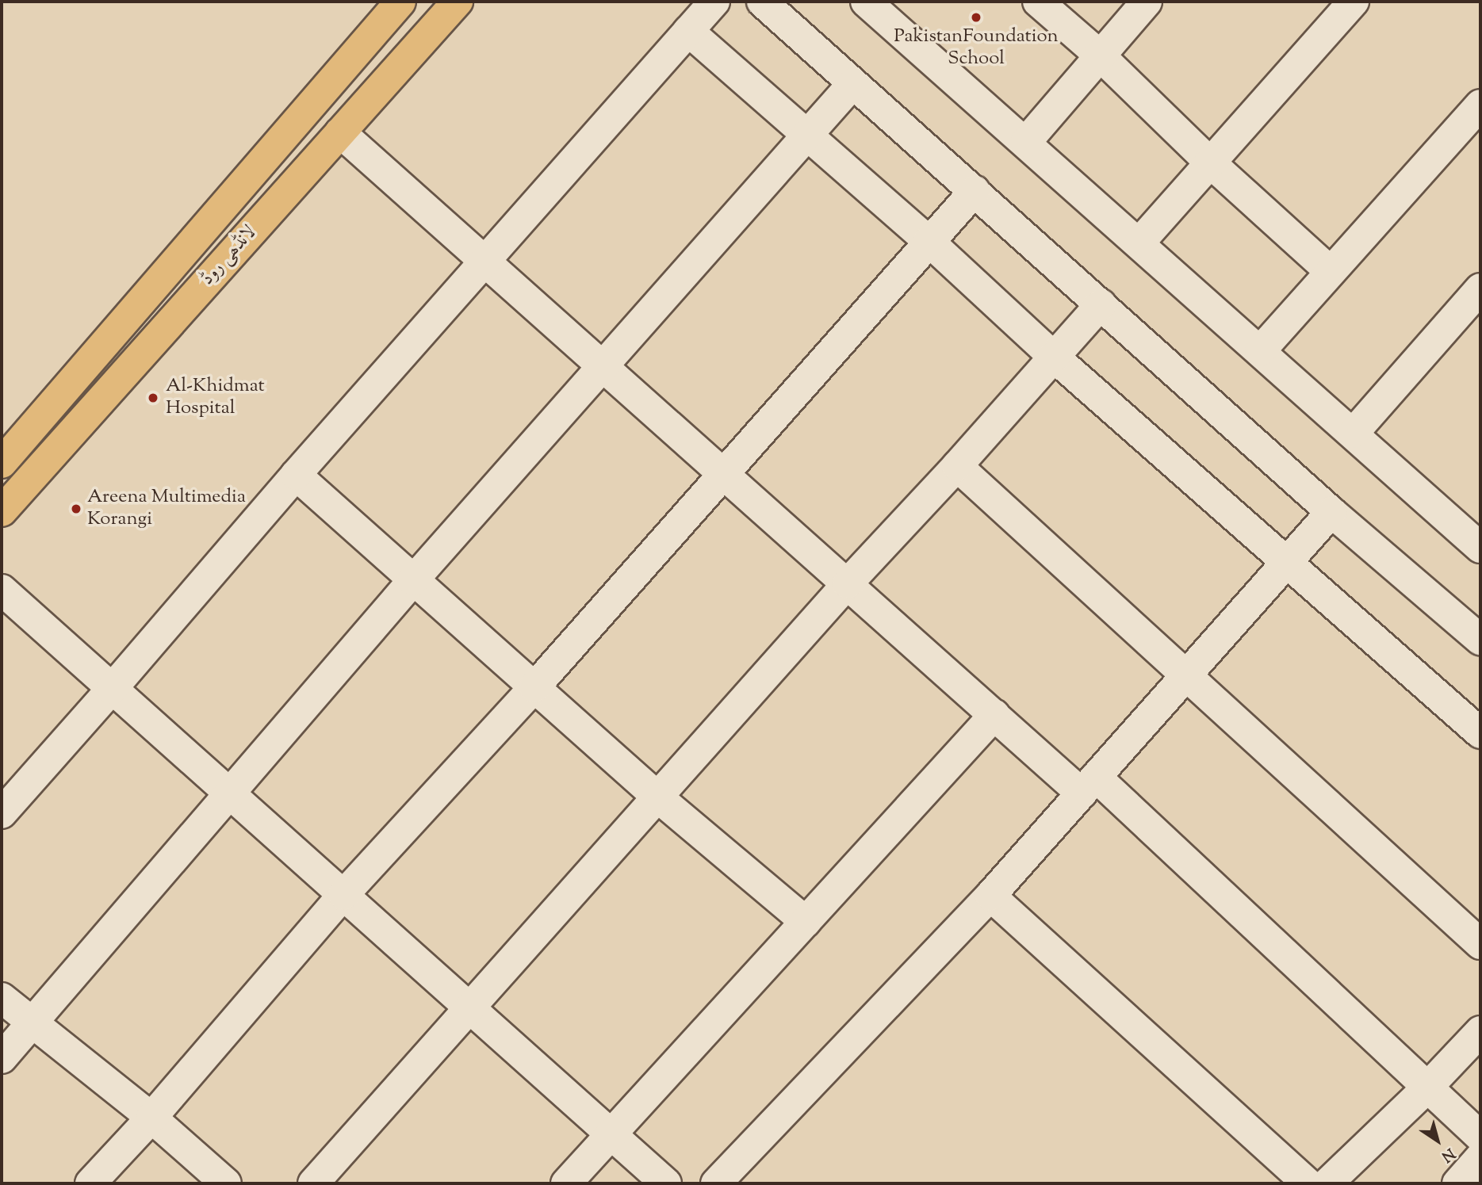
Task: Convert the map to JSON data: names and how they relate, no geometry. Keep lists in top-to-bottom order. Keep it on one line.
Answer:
{"streets":{"main road":["لانڈھی روڈ"]},"places":["PakistanFoundation School","Al-Khidmat Hospital","Areena Multimedia Korangi"],"north":"bottom right"}
